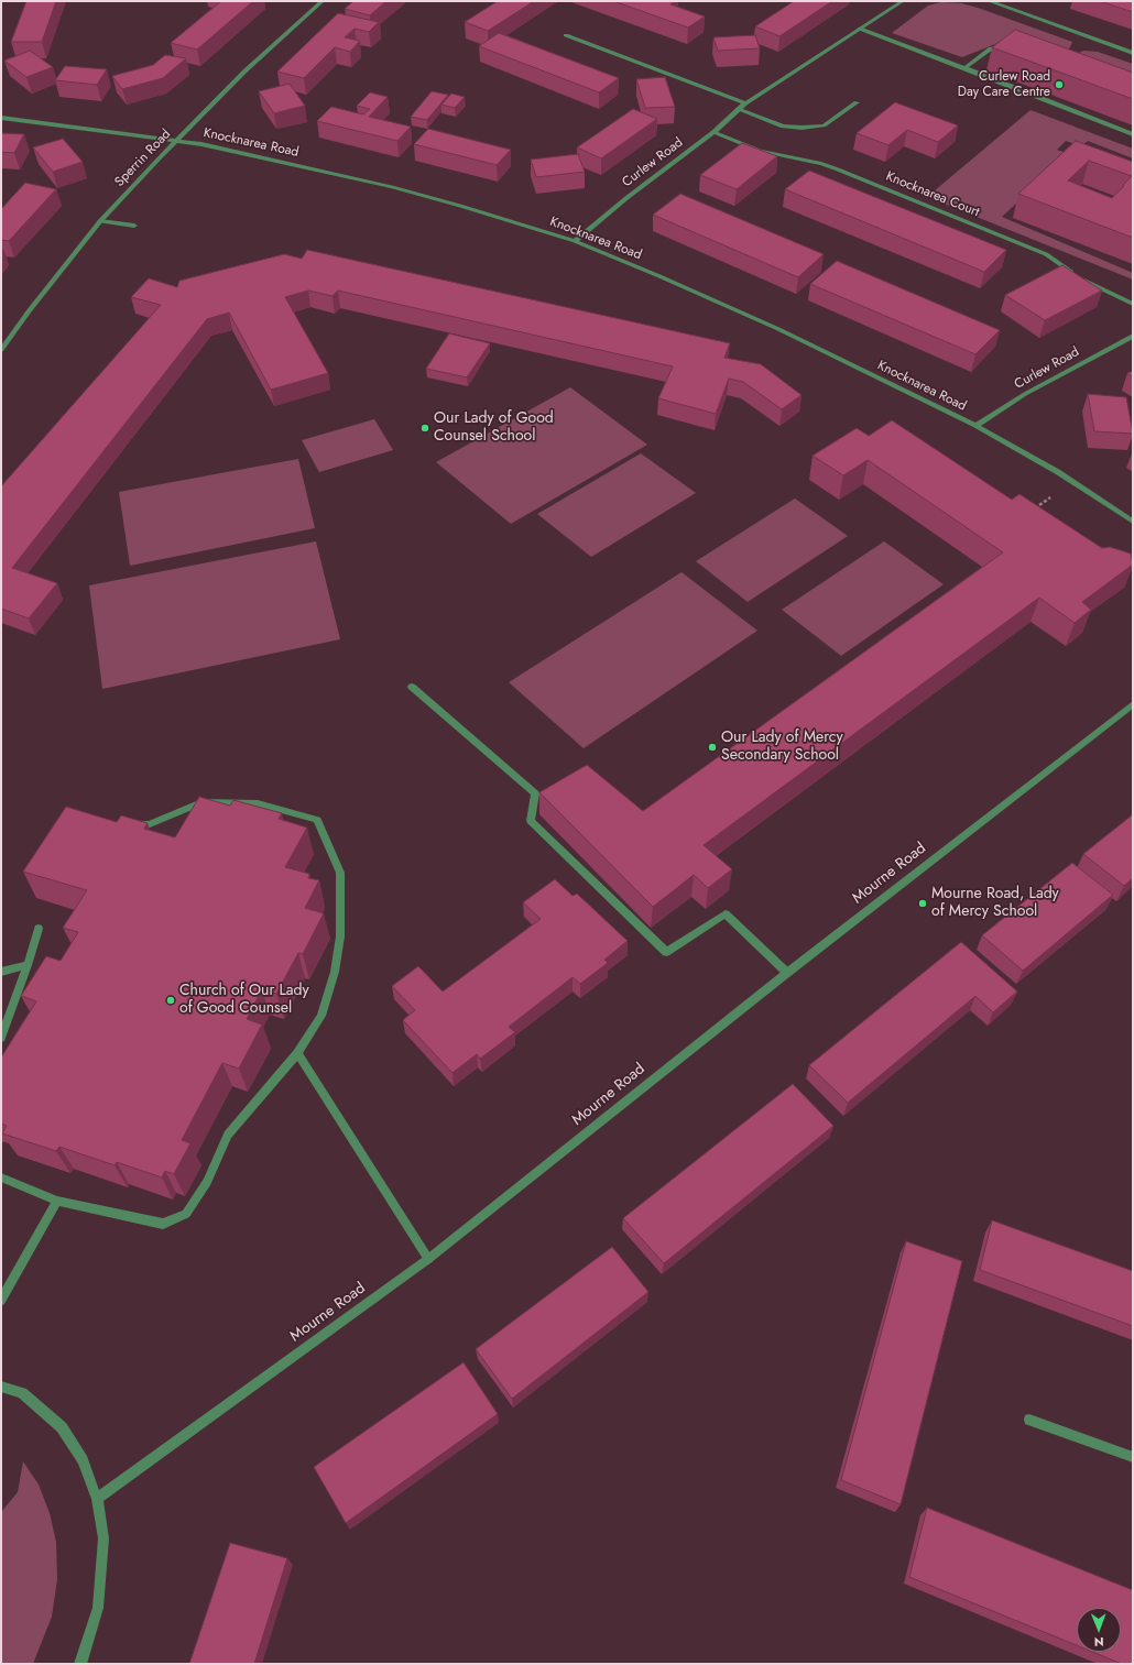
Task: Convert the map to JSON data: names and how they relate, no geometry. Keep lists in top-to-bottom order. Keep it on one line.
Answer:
{"streets":{"street":["Knocknarea Road","Sperrin Road","Curlew Road","Knocknarea Court","Mourne Road"]},"crossings":[["Knocknarea Road","Sperrin Road"],["Knocknarea Road","Curlew Road"],["Curlew Road","Knocknarea Court"]],"places":["Curlew Road Day Care Centre","Our Lady of Good Counsel School","Our Lady of Mercy Secondary School","Mourne Road, Lady of Mercy School","Church of Our Lady of Good Counsel"],"north":"bottom"}
